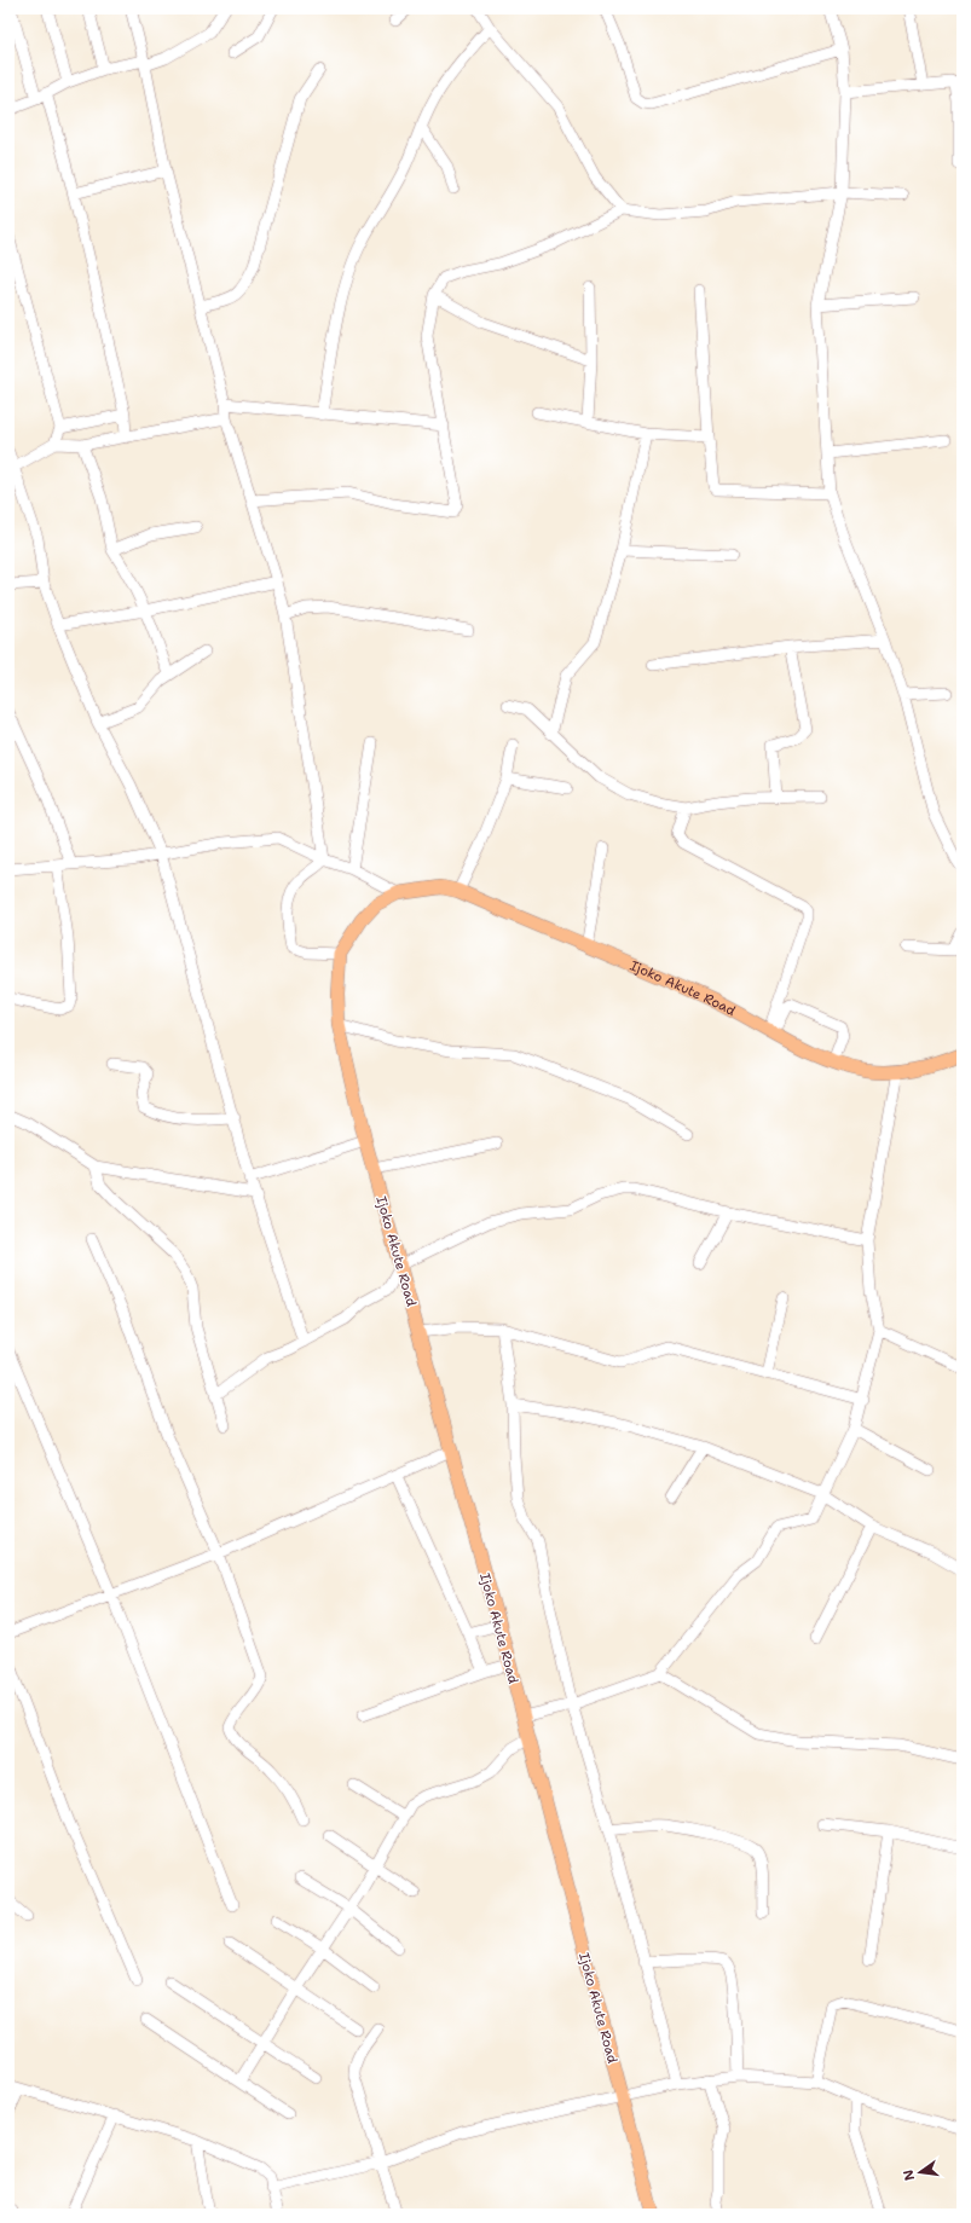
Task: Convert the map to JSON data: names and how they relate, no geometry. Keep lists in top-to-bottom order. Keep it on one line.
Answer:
{"streets":{"main road":["Ijoko Akute Road"]},"north":"left"}
